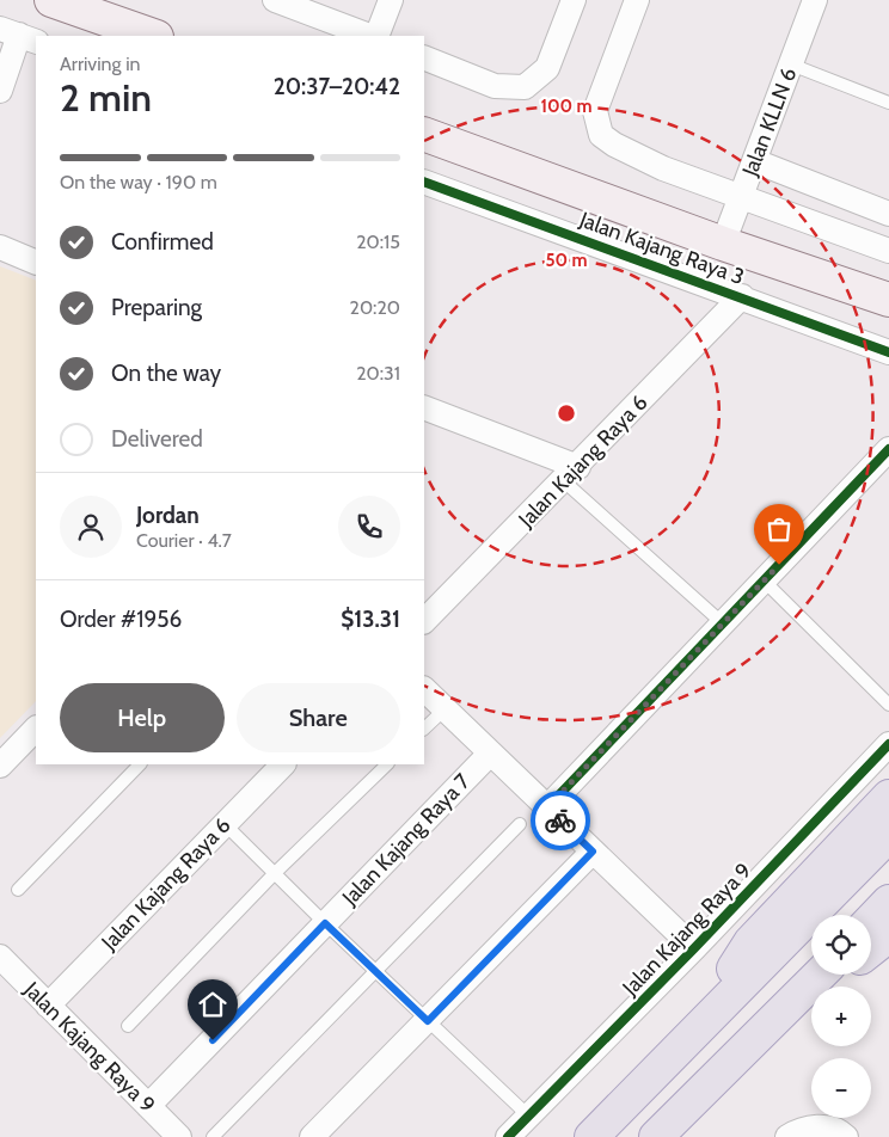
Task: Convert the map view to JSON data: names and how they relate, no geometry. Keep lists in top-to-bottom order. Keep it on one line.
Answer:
{"streets":{"street":["Jalan KLLN 6","Jalan Kajang Raya 3","Jalan Kajang Raya 6","Jalan Kajang Raya 7","Jalan Kajang Raya 9"]},"crossings":[["Jalan Kajang Raya 3","Jalan Kajang Raya 6"],["Jalan Kajang Raya 6","Jalan Kajang Raya 9"],["Jalan Kajang Raya 7","Jalan Kajang Raya 9"]],"page":{"heading":["2 min","Arriving in","20:37–20:42"],"panel":["Jordan","Courier · 4.7","Order #1956","$13.31"],"bar":"On the way · 190 m","list":[["Confirmed","20:15"],["Preparing","20:20"],["On the way","20:31"],"Delivered"],"buttons":["Help","Share"],"map_buttons":["+","−"]},"rings":["100 m","50 m"]}
